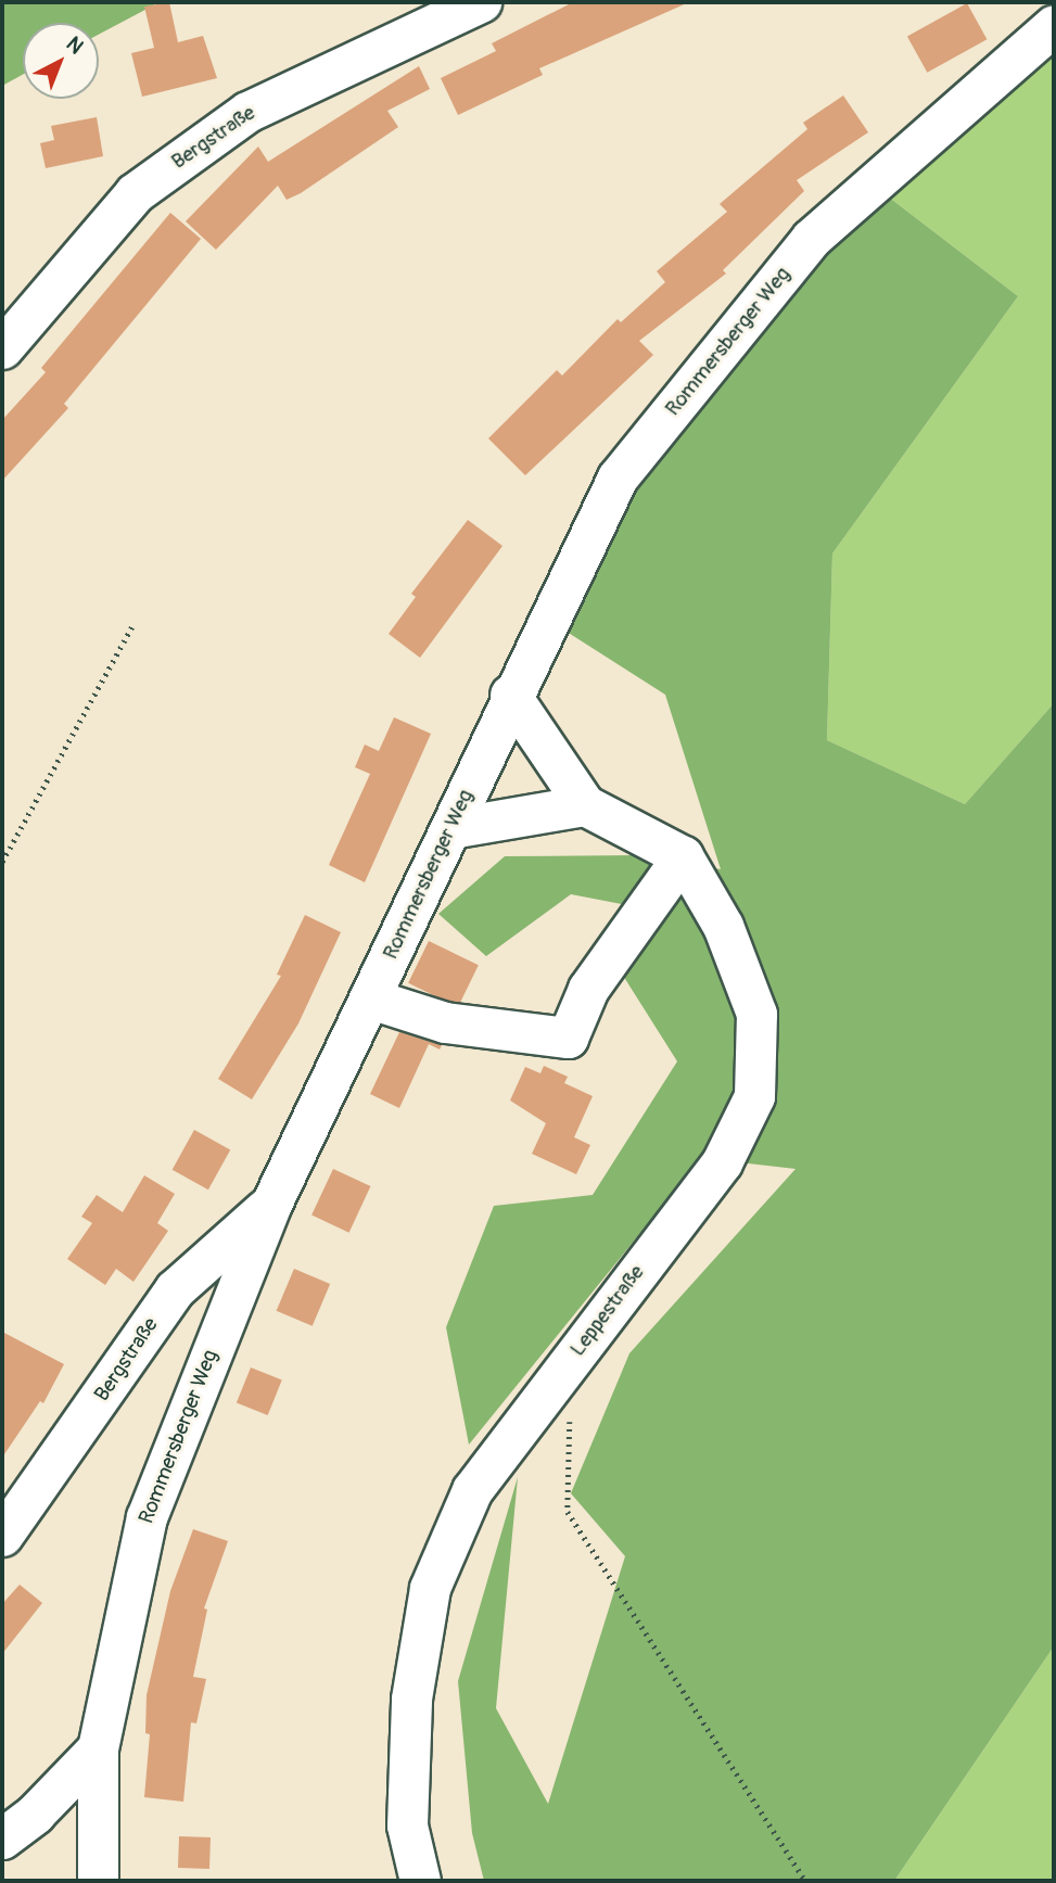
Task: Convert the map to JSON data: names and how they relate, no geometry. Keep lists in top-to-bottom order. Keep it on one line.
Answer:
{"streets":{"street":["Bergstraße","Rommersberger Weg","Leppestraße"]},"crossings":[["Bergstraße","Rommersberger Weg"]],"north":"top right"}
